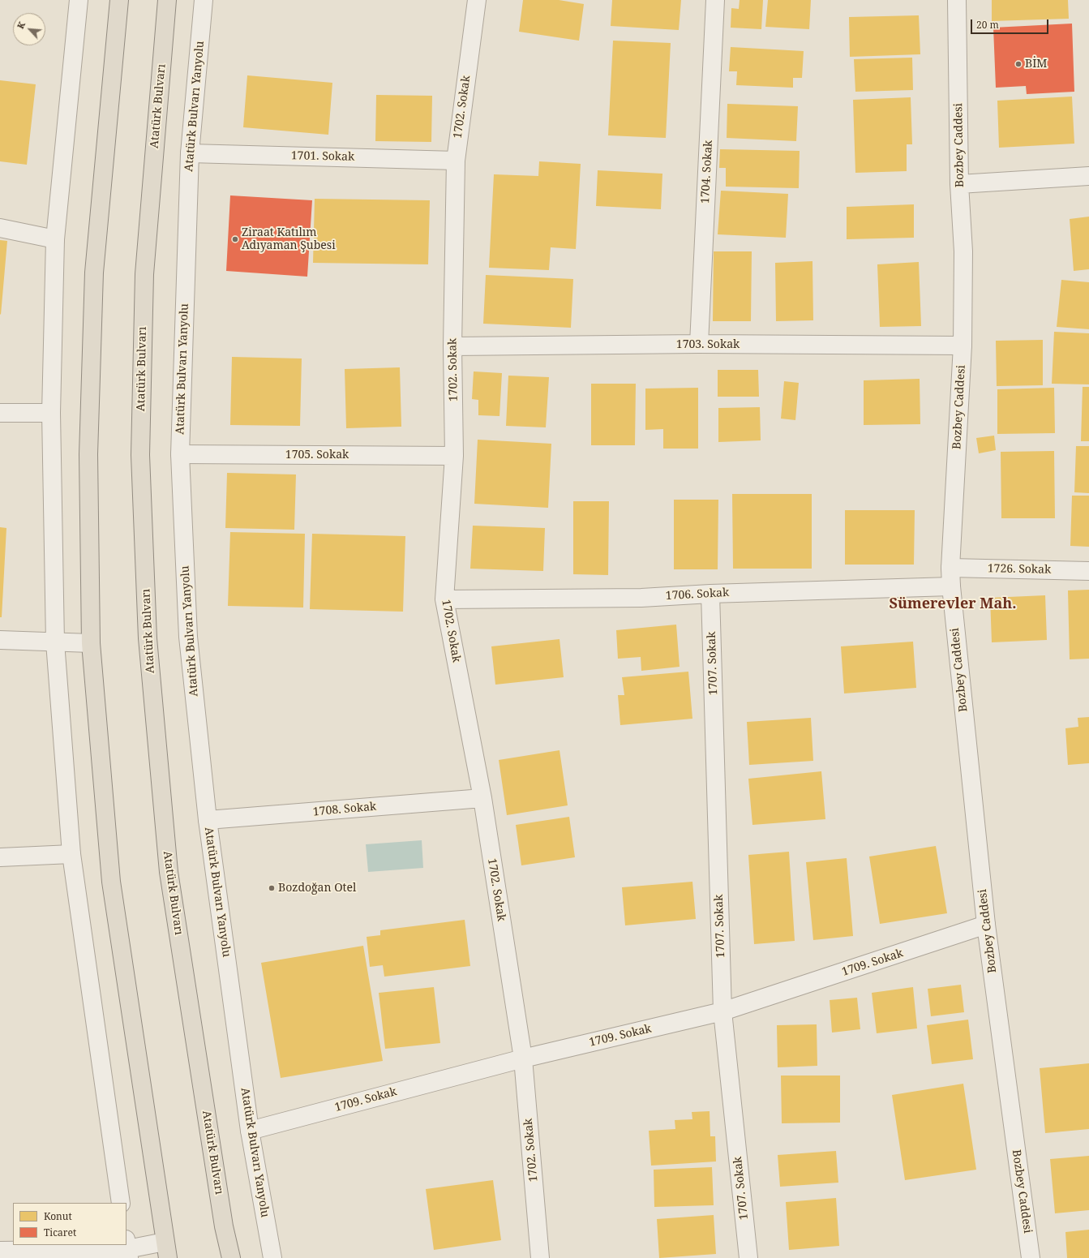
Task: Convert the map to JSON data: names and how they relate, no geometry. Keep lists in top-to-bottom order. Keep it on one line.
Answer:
{"streets":{"highway":["Atatürk Bulvarı"],"street":["Atatürk Bulvarı Yanyolu","1702. Sokak","Bozbey Caddesi","1701. Sokak","1704. Sokak","1703. Sokak","1705. Sokak","1726. Sokak","1706. Sokak","1707. Sokak","1708. Sokak","1709. Sokak"]},"crossings":[["Atatürk Bulvarı Yanyolu","1701. Sokak"],["Atatürk Bulvarı Yanyolu","1705. Sokak"],["Atatürk Bulvarı Yanyolu","1708. Sokak"],["Atatürk Bulvarı Yanyolu","1709. Sokak"],["1702. Sokak","1701. Sokak"],["1702. Sokak","1703. Sokak"],["1702. Sokak","1705. Sokak"],["1702. Sokak","1706. Sokak"],["1702. Sokak","1708. Sokak"],["1702. Sokak","1709. Sokak"],["Bozbey Caddesi","1703. Sokak"],["Bozbey Caddesi","1726. Sokak"],["Bozbey Caddesi","1706. Sokak"],["Bozbey Caddesi","1709. Sokak"],["1704. Sokak","1703. Sokak"],["1706. Sokak","1707. Sokak"],["1707. Sokak","1709. Sokak"]],"districts":["Sümerevler Mah."],"places":["BİM","Ziraat Katılım Adıyaman Şubesi","Bozdoğan Otel"],"legend":["Konut","Ticaret"],"scale_bar":"20 m","north":"top left"}
